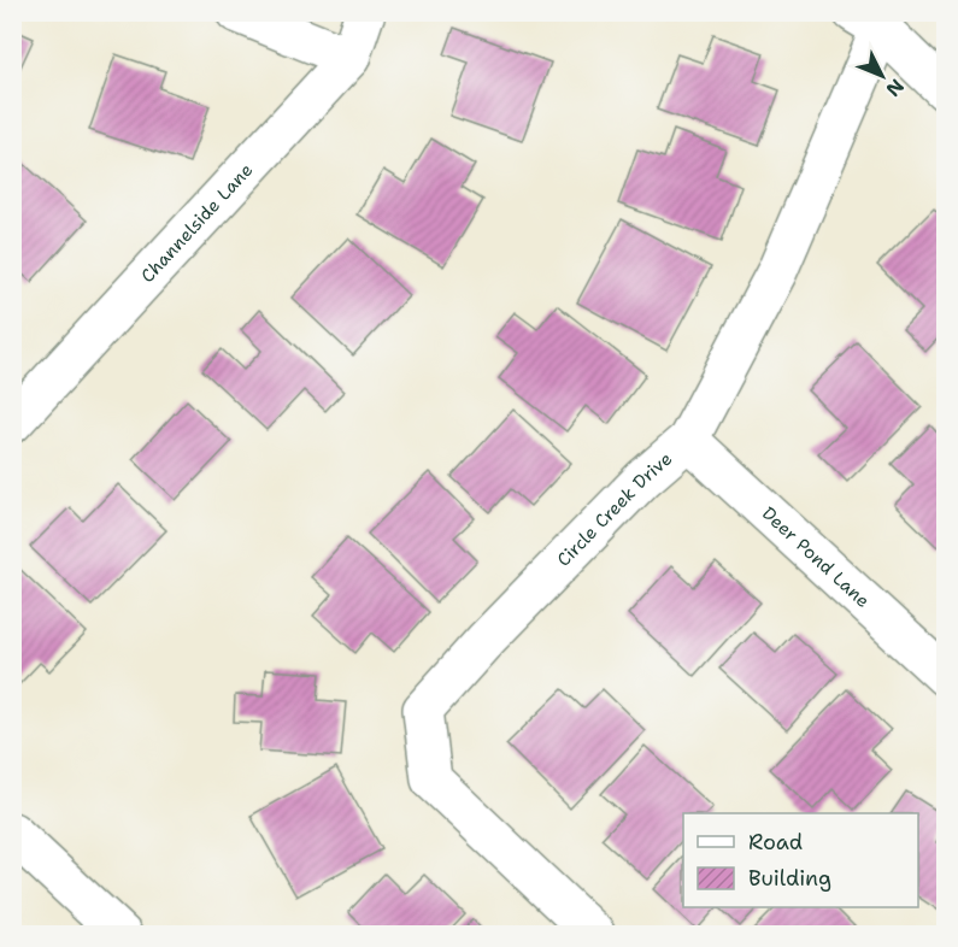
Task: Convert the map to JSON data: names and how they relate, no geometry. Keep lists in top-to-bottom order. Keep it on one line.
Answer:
{"streets":{"street":["Channelside Lane","Circle Creek Drive","Deer Pond Lane"]},"crossings":[["Circle Creek Drive","Deer Pond Lane"]],"legend":["Road","Building"],"north":"bottom right"}
